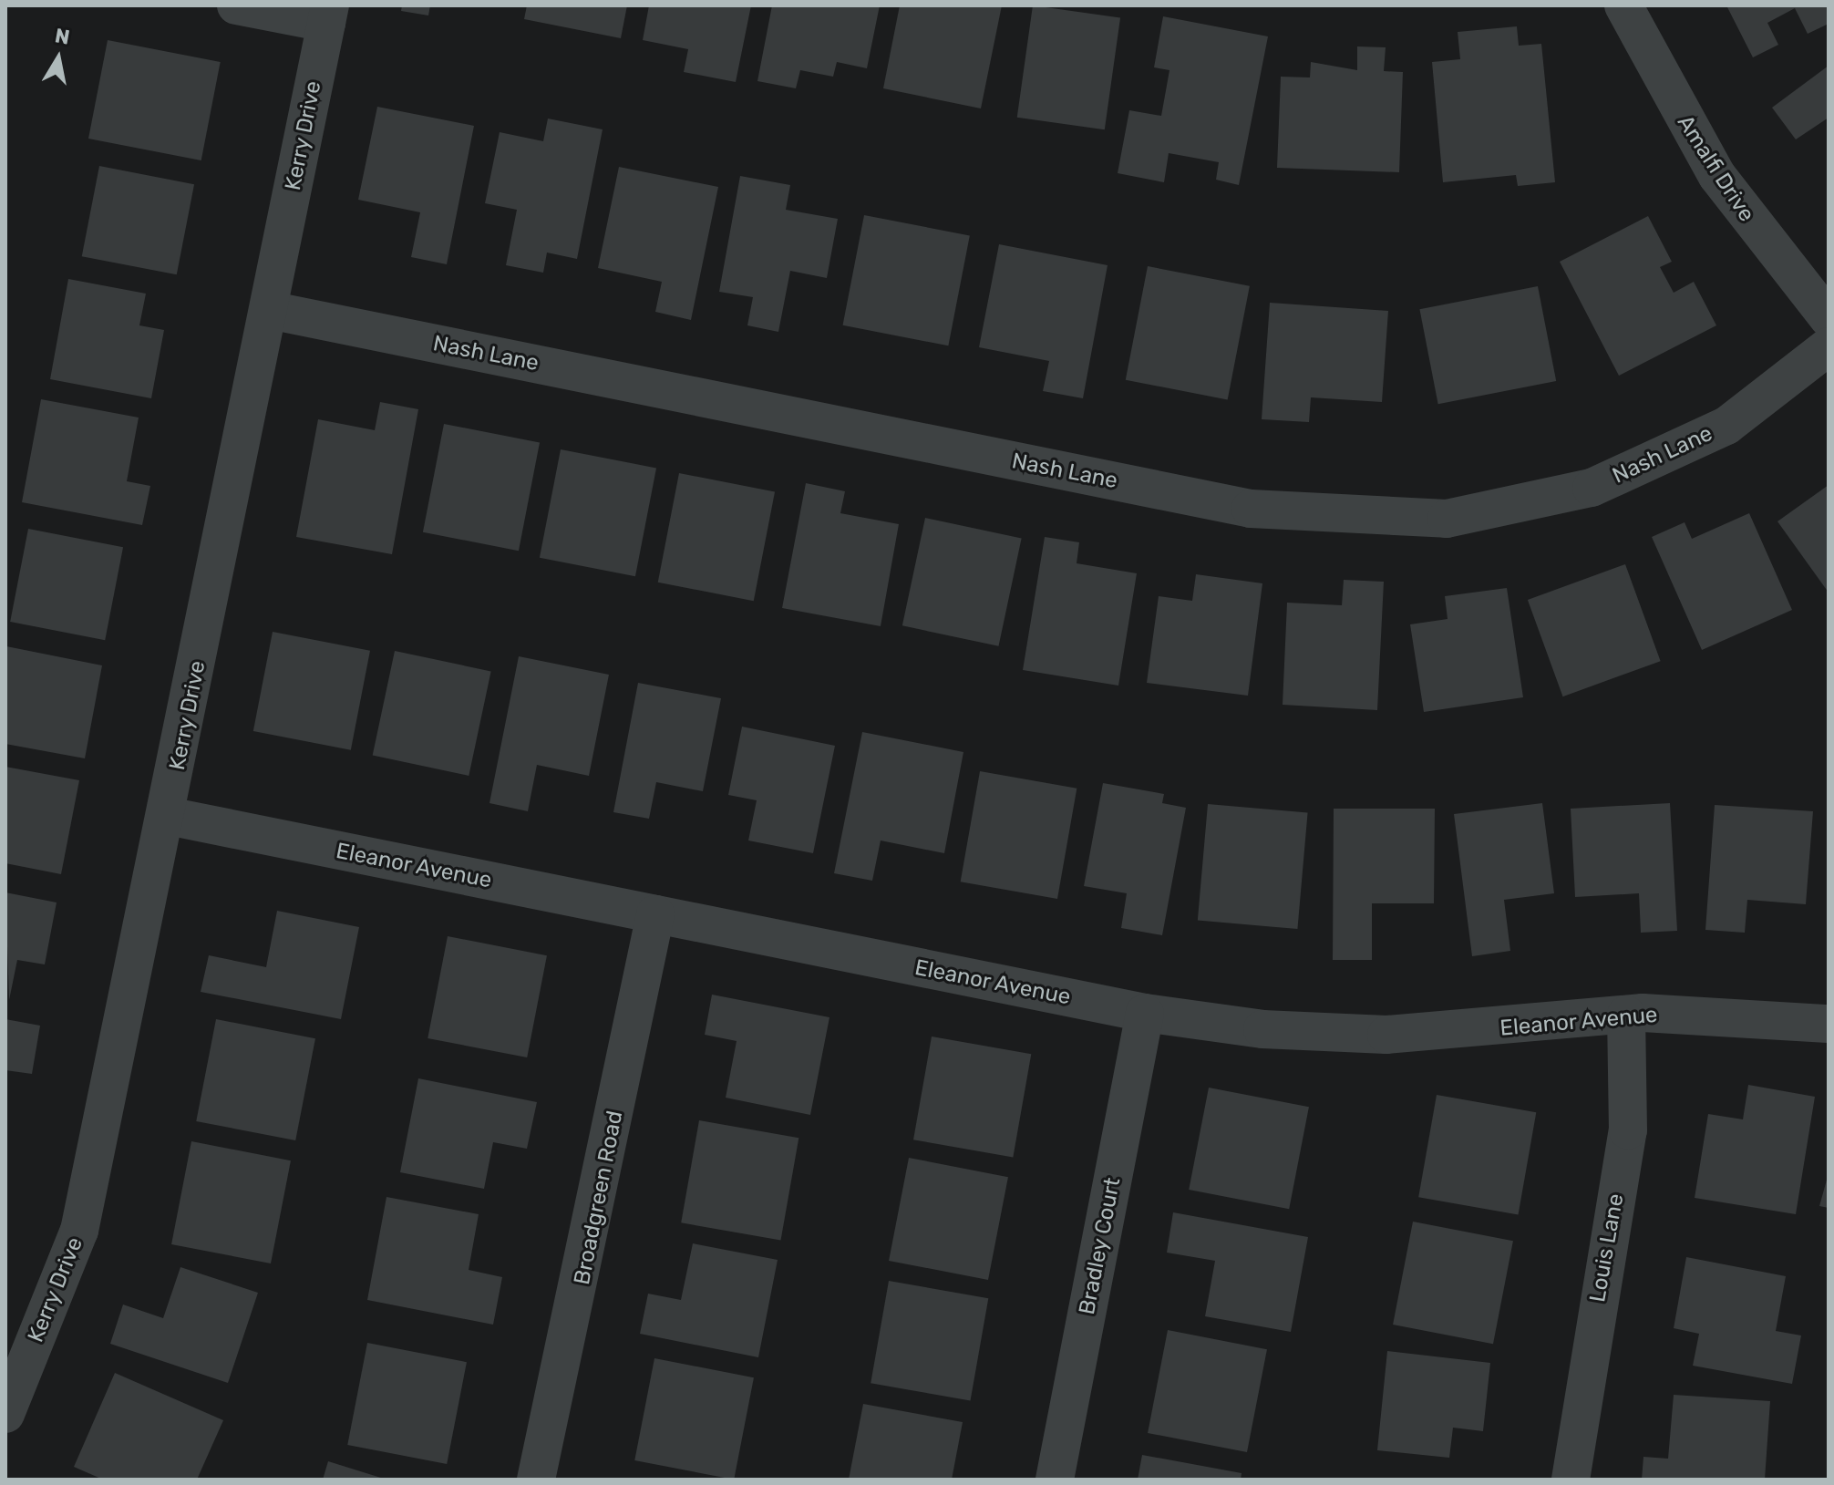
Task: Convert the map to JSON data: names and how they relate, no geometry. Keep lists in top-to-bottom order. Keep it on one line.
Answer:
{"streets":{"street":["Kerry Drive","Amalfi Drive","Nash Lane","Eleanor Avenue","Broadgreen Road","Bradley Court","Louis Lane"]},"crossings":[["Kerry Drive","Nash Lane"],["Kerry Drive","Eleanor Avenue"],["Eleanor Avenue","Broadgreen Road"],["Eleanor Avenue","Bradley Court"],["Eleanor Avenue","Louis Lane"]],"north":"top"}
